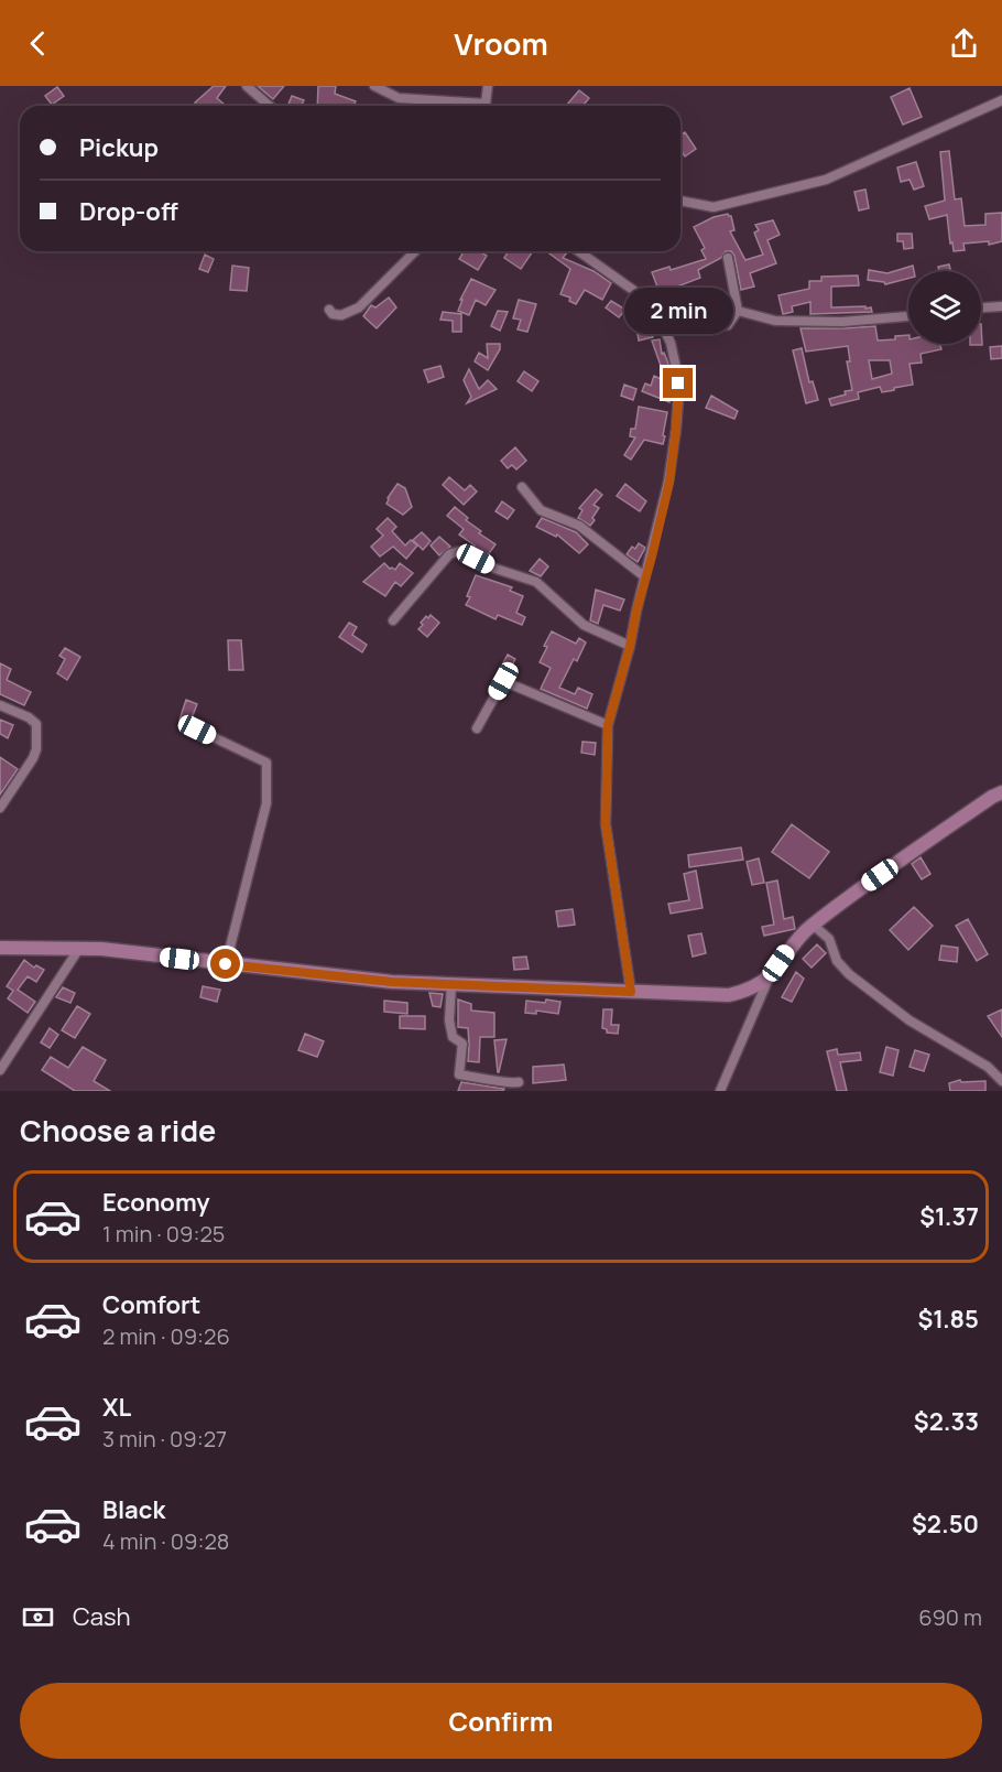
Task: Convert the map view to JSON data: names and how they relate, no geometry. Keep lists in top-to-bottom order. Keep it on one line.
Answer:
{"page":{"header":"Vroom","banner":["Pickup","Drop-off"],"bubble":"2 min","heading":"Choose a ride","list":[{"name":"Economy","note":"1 min · 09:25","value":"$1.37"},{"name":"Comfort","note":"2 min · 09:26","value":"$1.85"},{"name":"XL","note":"3 min · 09:27","value":"$2.33"},{"name":"Black","note":"4 min · 09:28","value":"$2.50"}],"pay":["Cash","690 m"],"buttons":"Confirm"}}
